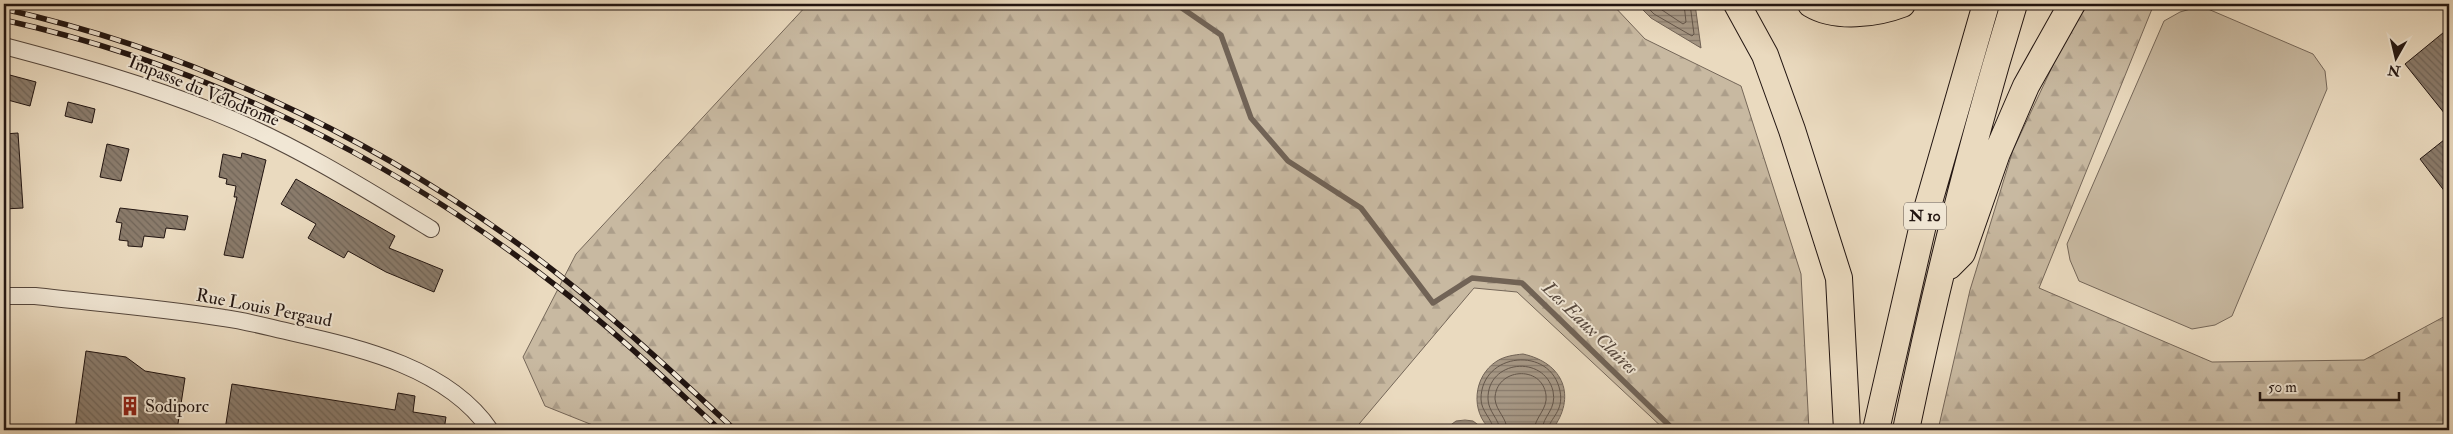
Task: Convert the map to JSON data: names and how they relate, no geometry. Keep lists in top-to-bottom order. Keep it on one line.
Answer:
{"streets":{"highway":["N 10"],"street":["Impasse du Vélodrome","Rue Louis Pergaud"]},"water":["Les Eaux Claires"],"places":{"building":["Sodiporc"]},"scale_bar":"50 m","north":"bottom"}
